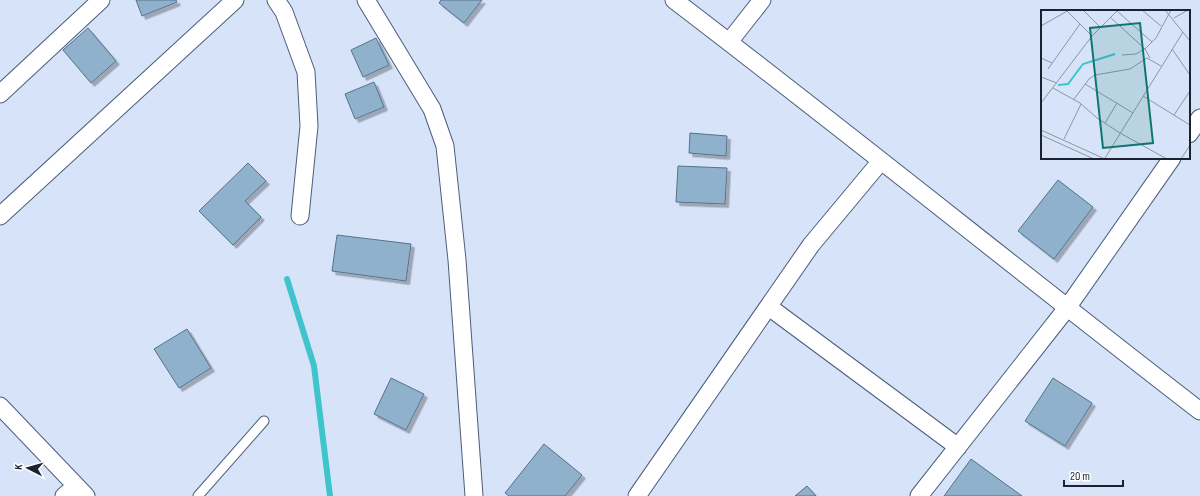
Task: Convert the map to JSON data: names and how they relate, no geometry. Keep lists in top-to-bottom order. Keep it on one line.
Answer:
{"scale_bar":"20 m","north":"left"}
